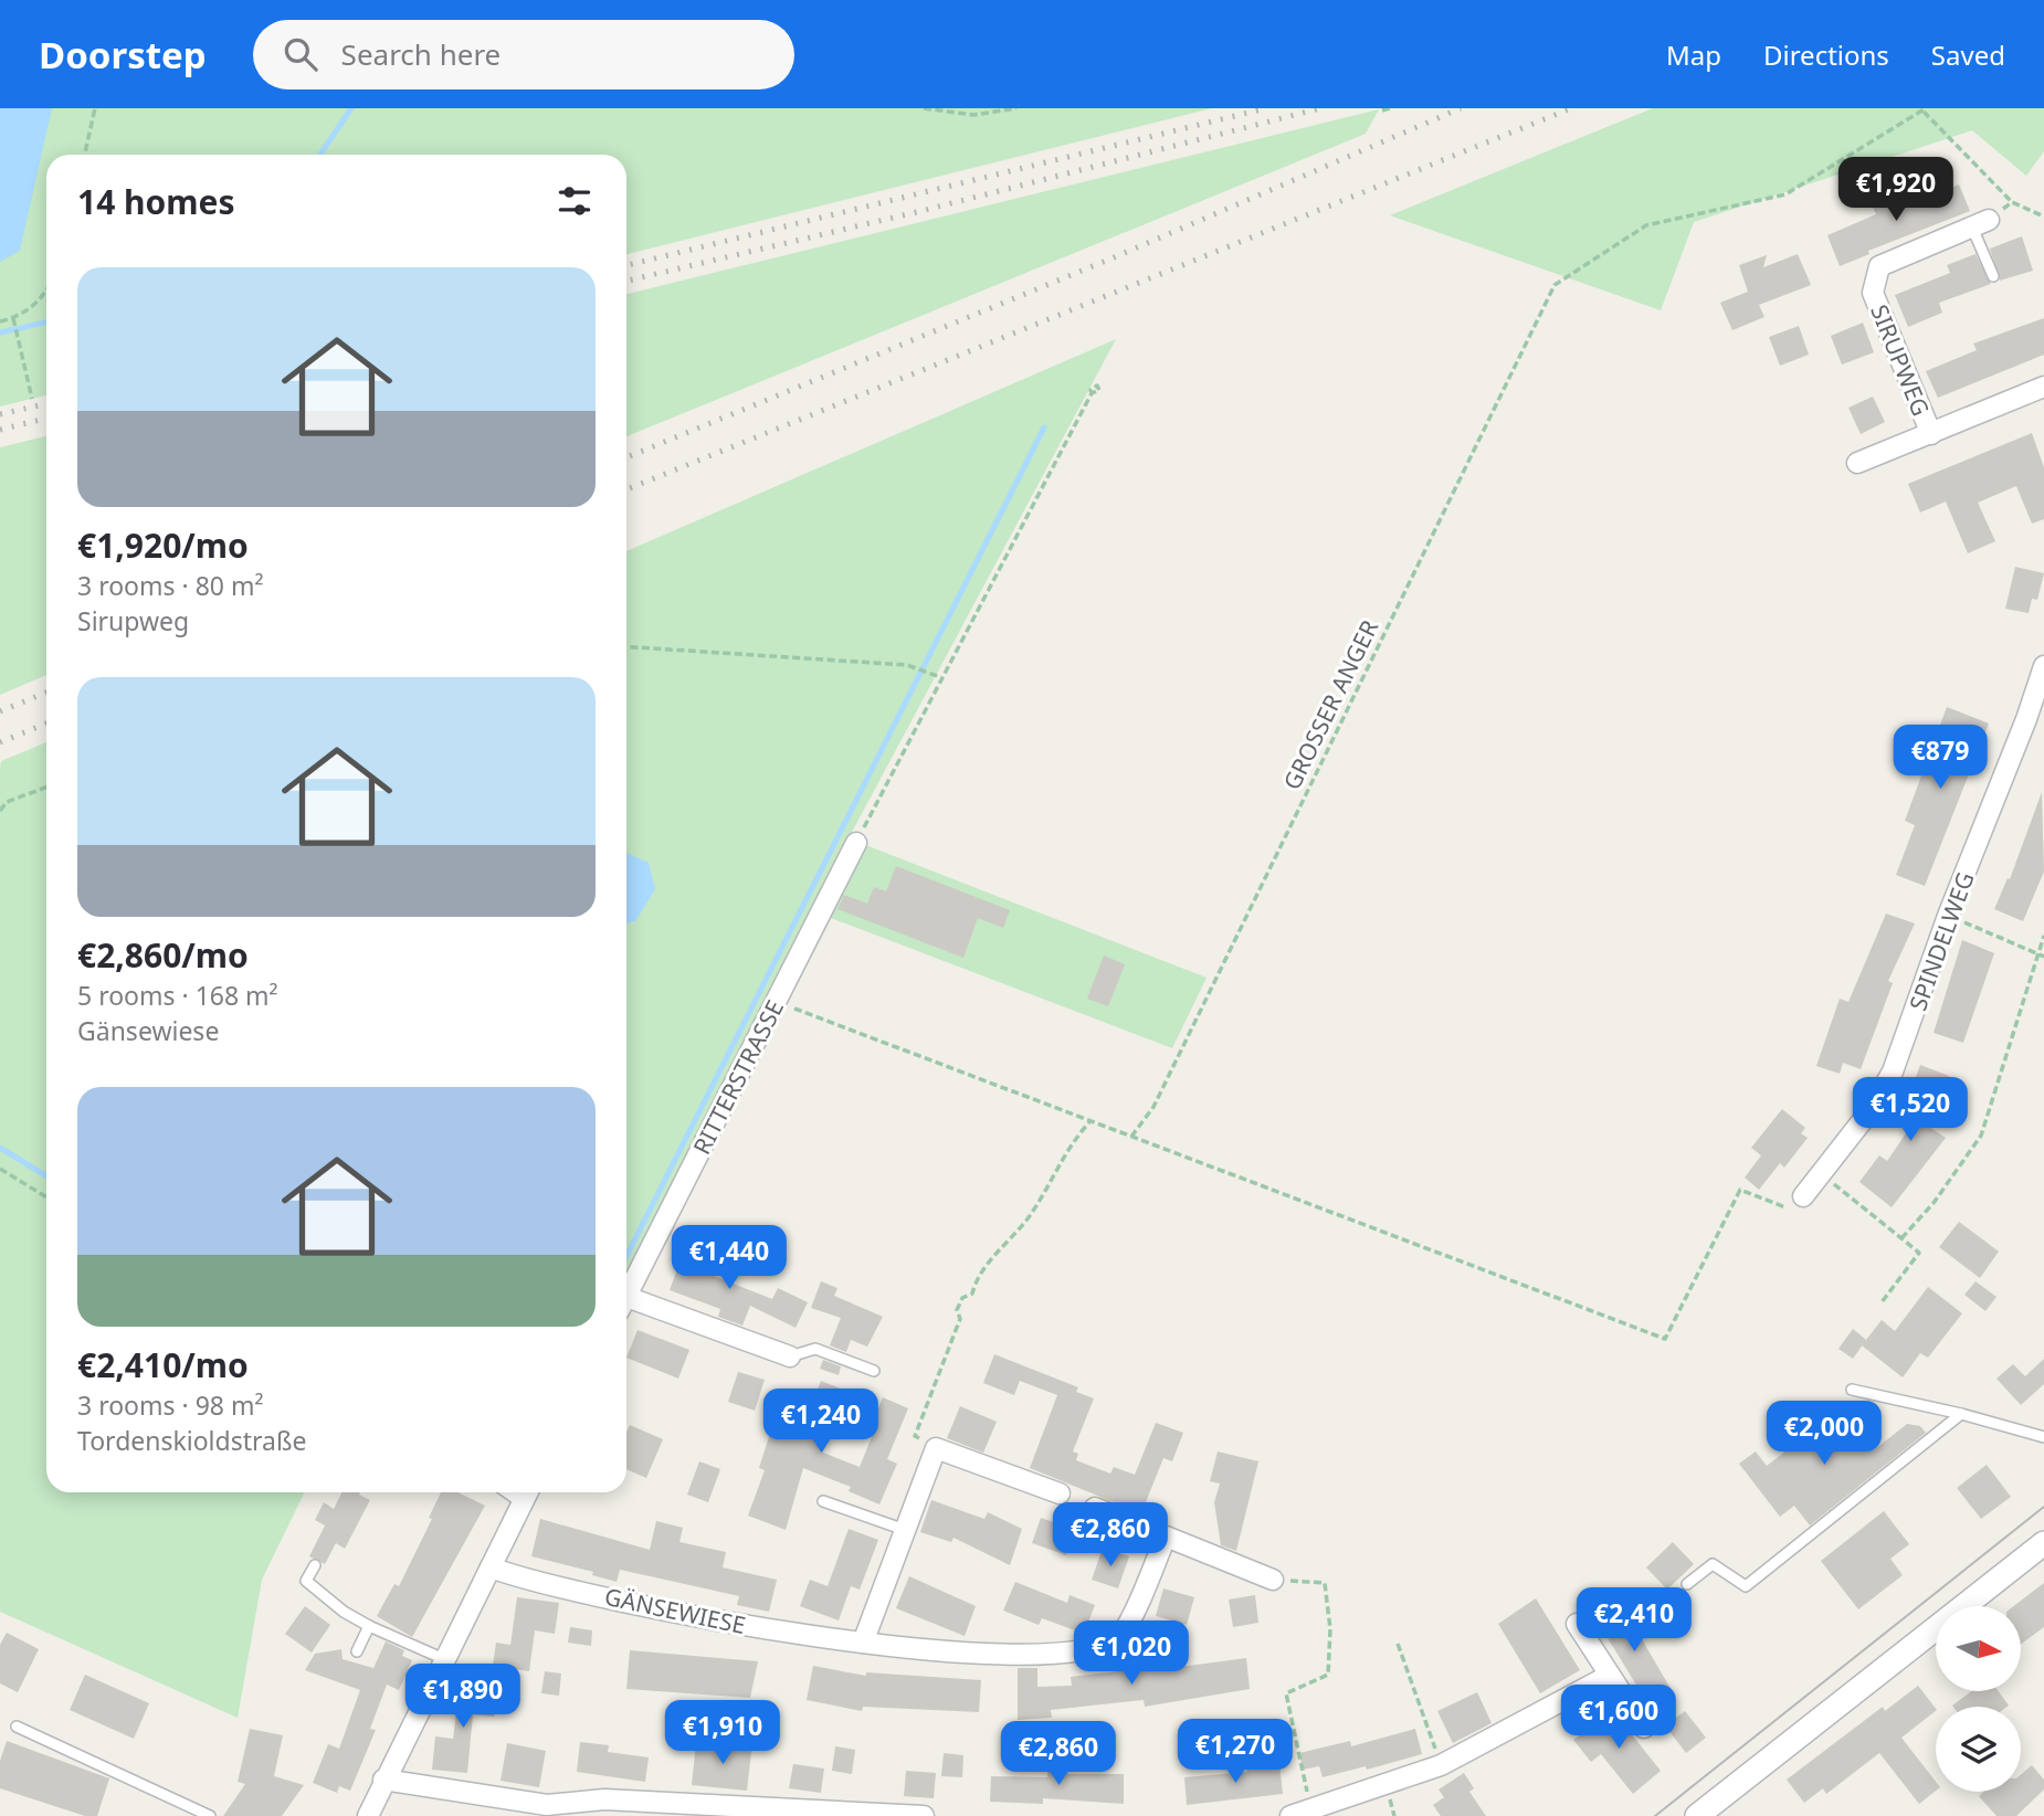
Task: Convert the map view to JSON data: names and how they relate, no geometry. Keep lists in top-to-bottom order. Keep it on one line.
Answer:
{"streets":{"street":["SIRUPWEG","SPINDELWEG","RITTERSTRASSE","GÄNSEWIESE"],"path":["GROSSER ANGER"]},"north":"right","page":{"header":"Doorstep","search":"Search here","nav":["Map","Directions","Saved"],"heading":"14 homes","price":["€1,920","€879","€1,520","€1,440","€1,240","€2,000","€2,860","€2,410","€1,020","€1,890","€1,600","€1,910","€1,270","€2,860"],"list":[{"name":"€1,920/mo","note":"3 rooms · 80 m² · Sirupweg"},{"name":"€2,860/mo","note":"5 rooms · 168 m² · Gänsewiese"},{"name":"€2,410/mo","note":"3 rooms · 98 m² · Tordenskioldstraße"}]}}
